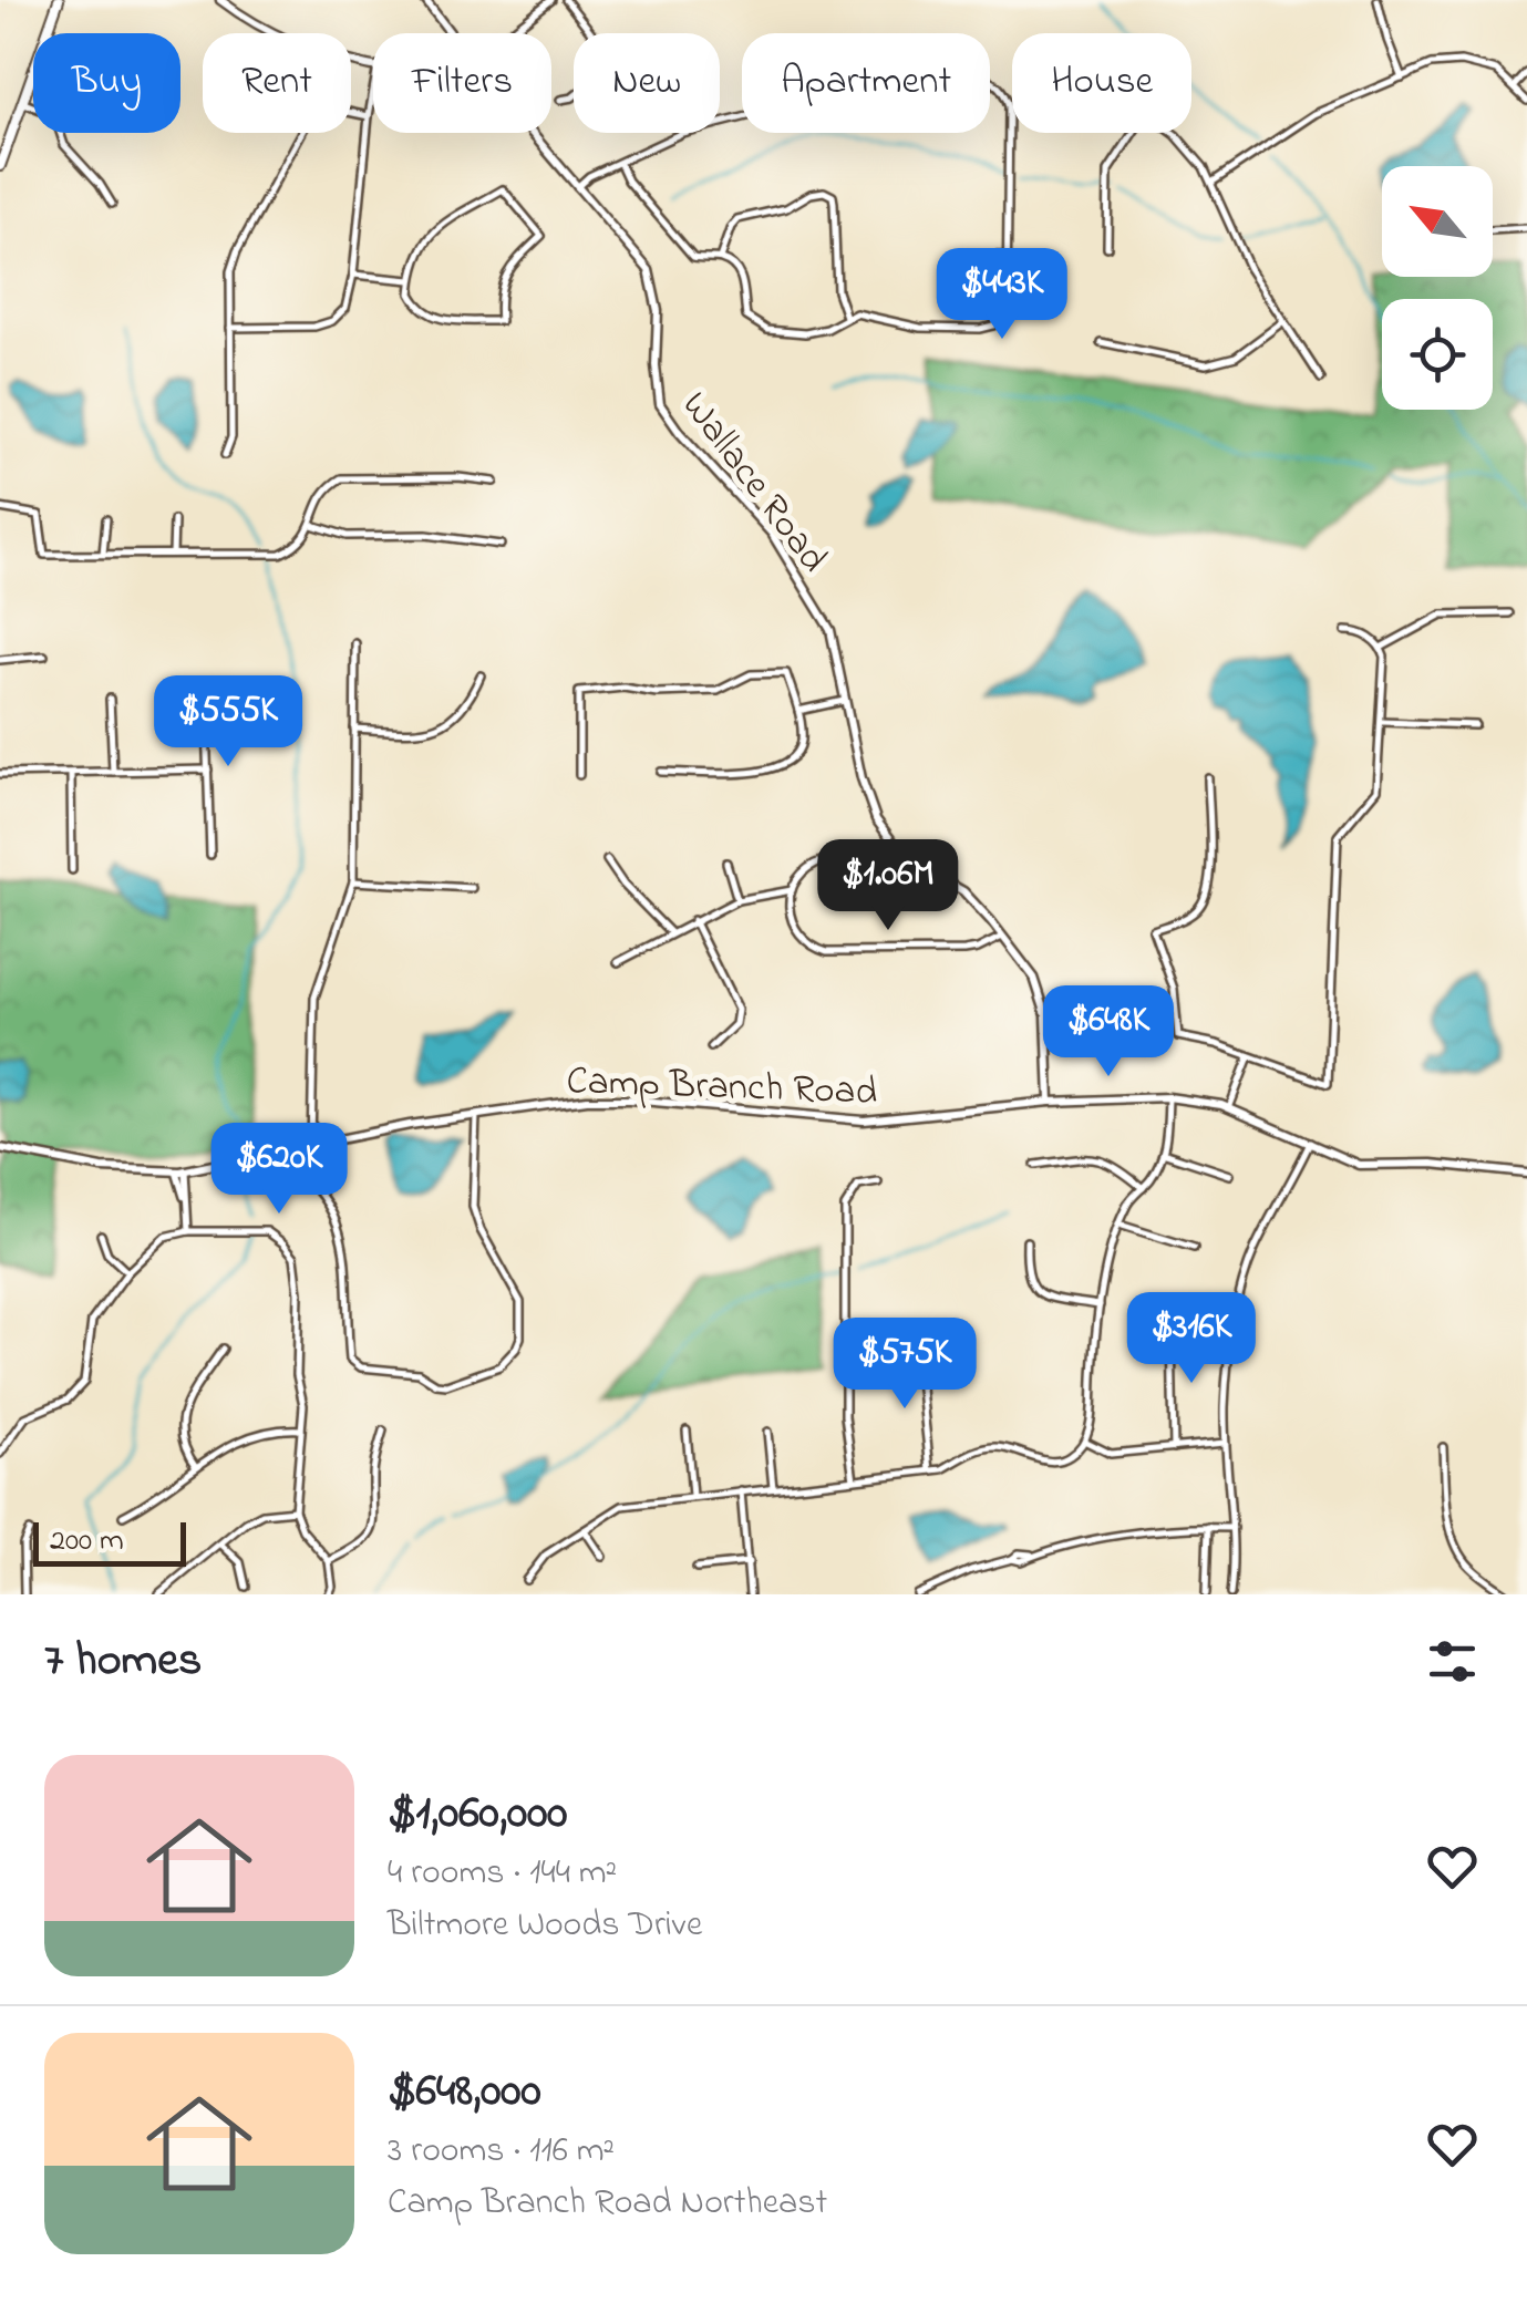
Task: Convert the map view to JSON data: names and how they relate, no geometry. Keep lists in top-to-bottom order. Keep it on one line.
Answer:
{"streets":{"street":["Wallace Road","Camp Branch Road"]},"crossings":[["Wallace Road","Camp Branch Road"]],"scale_bar":"200 m","north":"top left","page":{"chip":["Buy","Rent","Filters","New","Apartment","House"],"price":["$443K","$555K","$1.06M","$648K","$620K","$316K","$575K"],"scale":"200 m","heading":"7 homes","list":[{"name":"$1,060,000","note":"4 rooms · 144 m² · Biltmore Woods Drive"},{"name":"$648,000","note":"3 rooms · 116 m² · Camp Branch Road Northeast"}]}}
